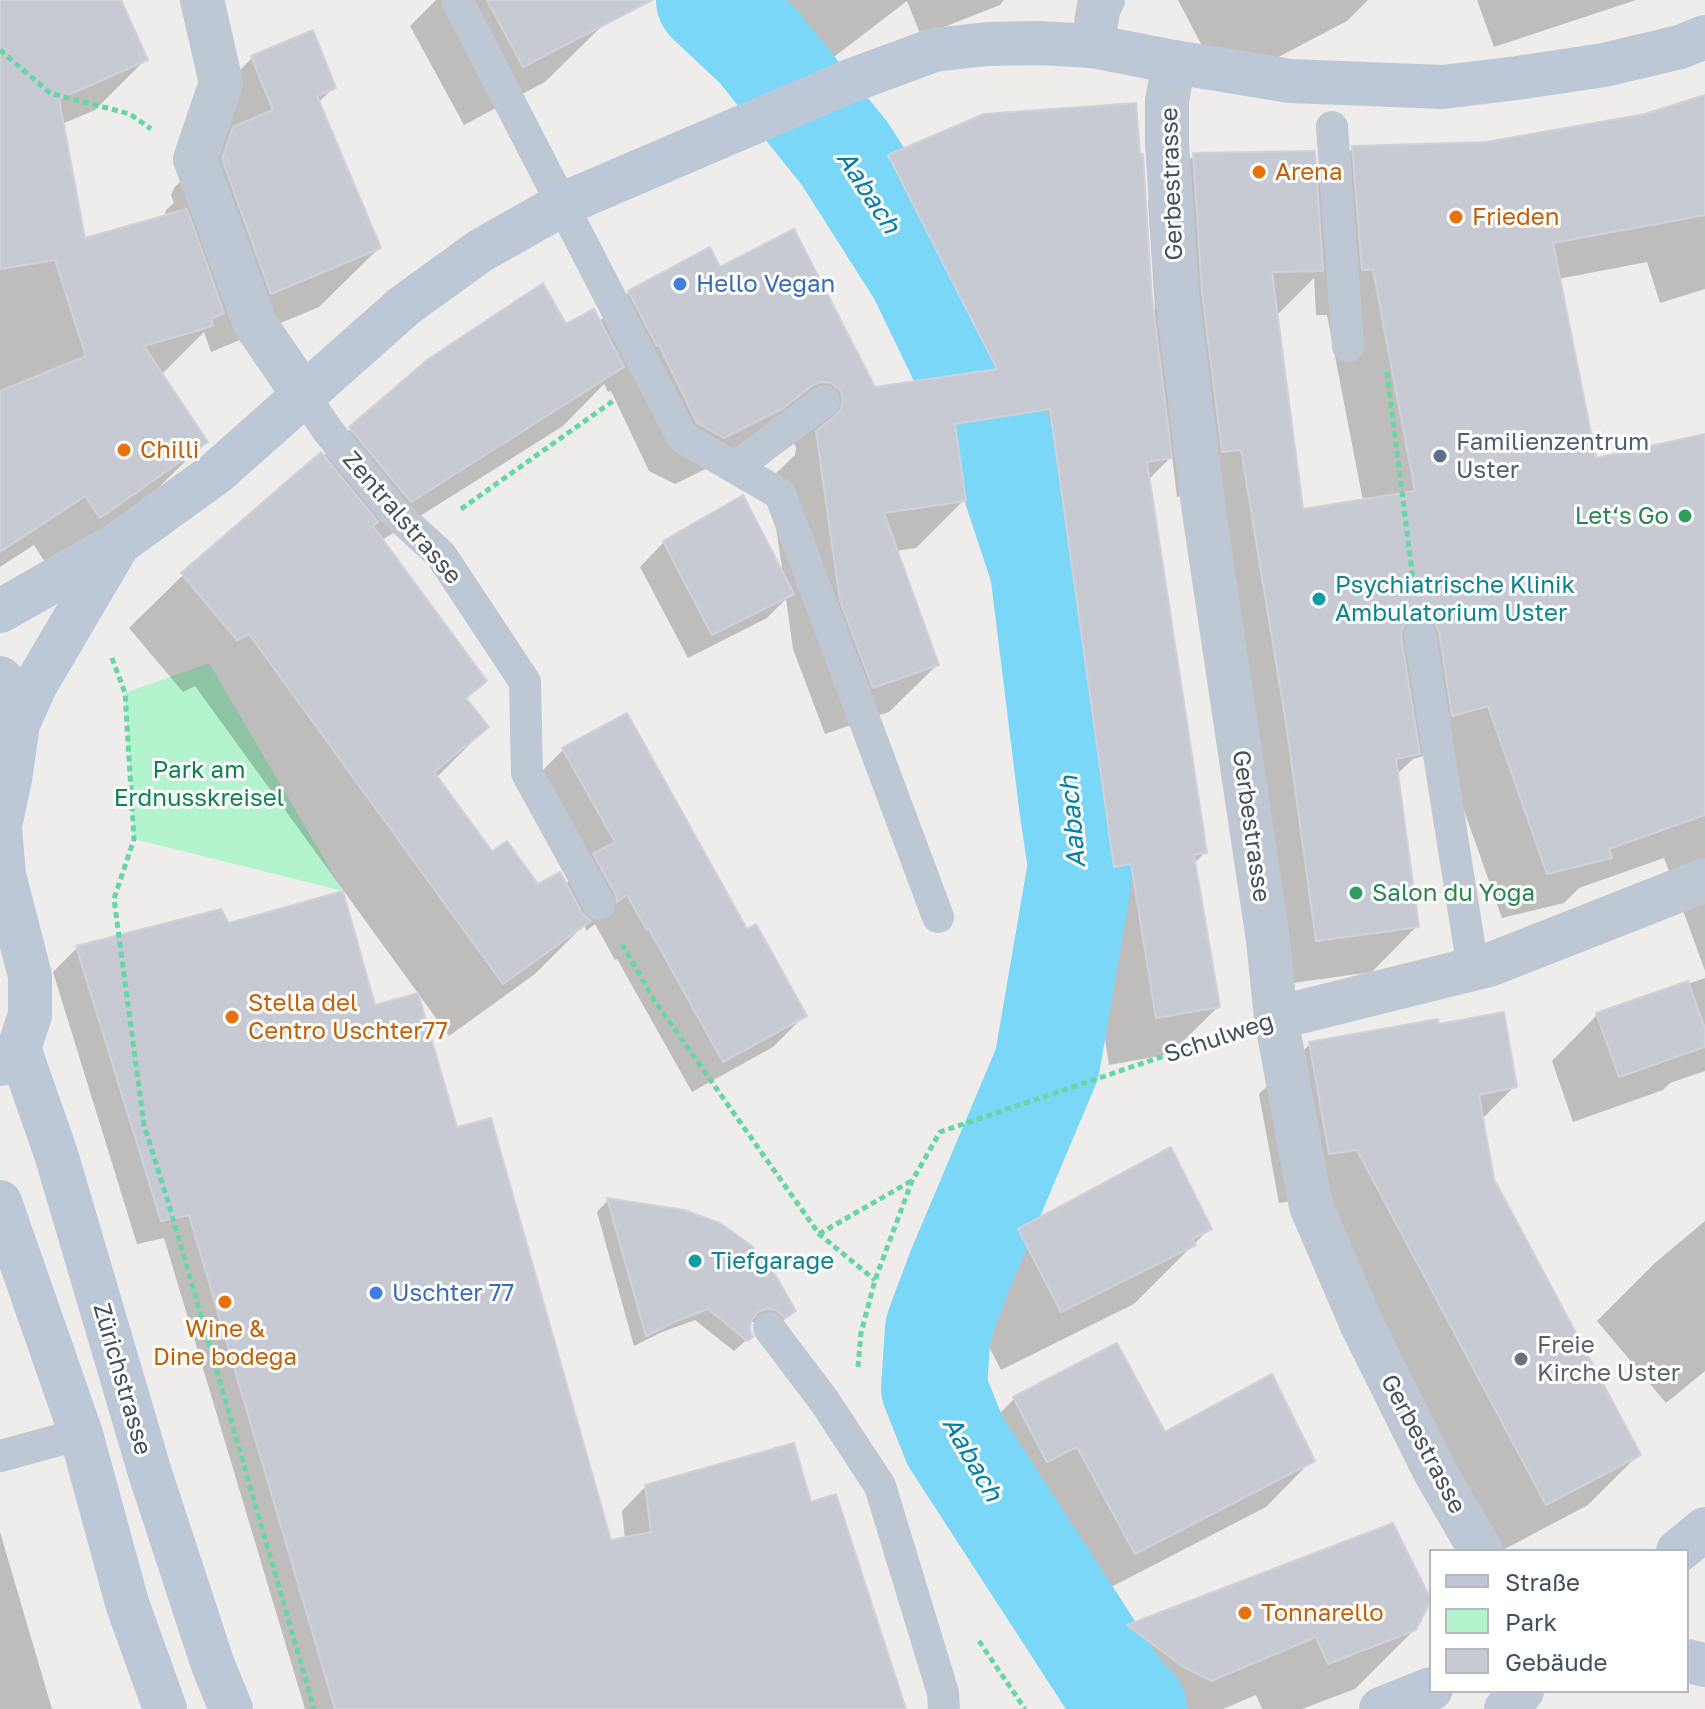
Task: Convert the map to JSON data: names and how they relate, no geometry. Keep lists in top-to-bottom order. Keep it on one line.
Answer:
{"streets":{"main road":["Zürichstrasse"],"street":["Gerbestrasse","Schulweg"],"lane":["Zentralstrasse"]},"crossings":[["Gerbestrasse","Schulweg"]],"water":["Aabach"],"parks":["Park am Erdnusskreisel"],"places":["Arena","Frieden","Hello Vegan","Chilli","Familienzentrum Uster","Let‘s Go","Psychiatrische Klinik Ambulatorium Uster","Salon du Yoga","Stella del Centro Uschter77","Tiefgarage","Uschter 77","Wine & Dine bodega","Freie Kirche Uster","Tonnarello"],"legend":["Straße","Park","Gebäude"]}
